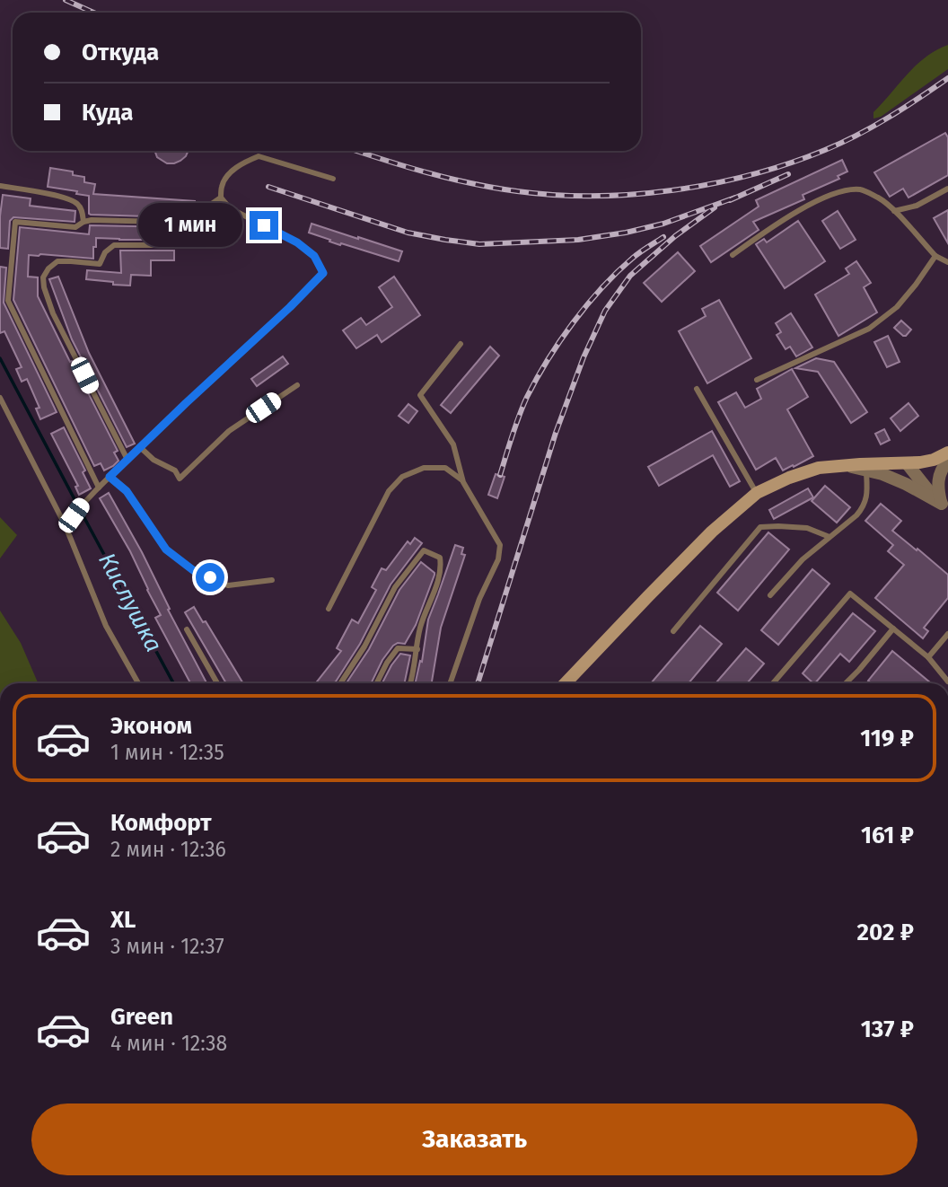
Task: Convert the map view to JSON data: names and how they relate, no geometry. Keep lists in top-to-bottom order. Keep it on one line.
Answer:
{"water":["Кислушка"],"page":{"banner":["Откуда","Куда"],"bubble":"1 мин","list":[{"name":"Эконом","note":"1 мин · 12:35","value":"119 ₽"},{"name":"Комфорт","note":"2 мин · 12:36","value":"161 ₽"},{"name":"XL","note":"3 мин · 12:37","value":"202 ₽"},{"name":"Green","note":"4 мин · 12:38","value":"137 ₽"}],"buttons":"Заказать"}}
